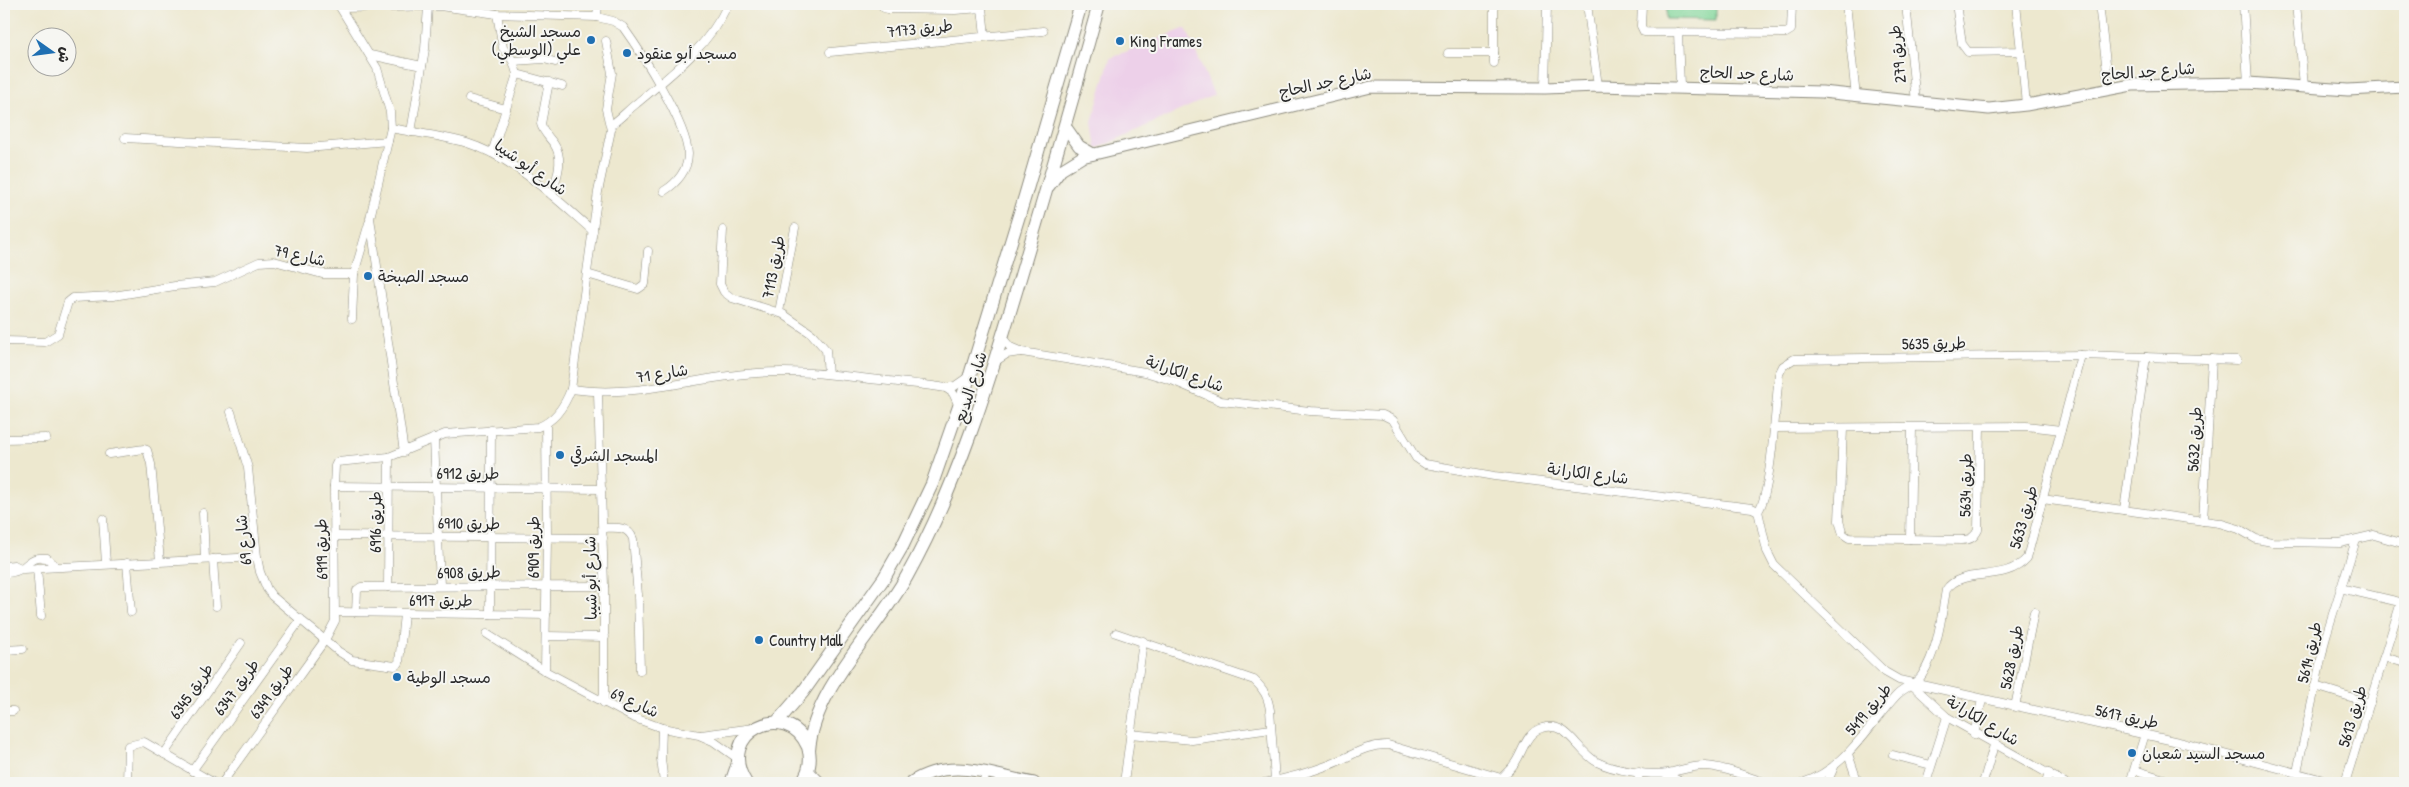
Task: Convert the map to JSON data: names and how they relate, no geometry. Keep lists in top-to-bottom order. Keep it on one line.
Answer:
{"streets":{"main road":["شارع البديع"],"street":["طريق 7173","طريق 279","شارع جد الحاج","شارع أبو شيبا","شارع 79","طريق 7113","طريق 5635","شارع 71","شارع الكارانة","طريق 5632","طريق 6912","طريق 5634","طريق 5633","طريق 6916","طريق 6910","شارع 69","طريق 6909","طريق 6919","طريق 6908","طريق 6917","طريق 5614","طريق 5628","طريق 6347","طريق 6345","طريق 6349","طريق 5419","طريق 5617","طريق 5613"]},"crossings":[["طريق 279","شارع جد الحاج"],["شارع جد الحاج","شارع البديع"],["شارع أبو شيبا","شارع 71"],["شارع أبو شيبا","طريق 6912"],["شارع أبو شيبا","طريق 6910"],["شارع أبو شيبا","شارع 69"],["شارع أبو شيبا","طريق 6908"],["طريق 7113","شارع 71"],["طريق 5635","شارع الكارانة"],["طريق 5635","طريق 5632"],["طريق 5635","طريق 5633"],["شارع الكارانة","شارع البديع"],["شارع الكارانة","طريق 5633"],["شارع الكارانة","طريق 5419"],["شارع الكارانة","طريق 5617"],["طريق 6912","طريق 6916"],["طريق 6912","طريق 6909"],["طريق 6912","طريق 6919"],["طريق 5633","طريق 5419"],["طريق 5633","طريق 5617"],["طريق 6916","طريق 6910"],["طريق 6916","طريق 6908"],["طريق 6910","طريق 6909"],["طريق 6910","طريق 6919"],["شارع 69","طريق 6909"],["شارع 69","طريق 6917"],["شارع 69","طريق 6347"],["شارع 69","طريق 6349"],["طريق 6909","طريق 6908"],["طريق 6909","طريق 6917"],["طريق 6919","طريق 6917"],["طريق 6919","طريق 6349"],["طريق 6908","طريق 6917"],["طريق 6917","طريق 6349"],["طريق 5614","طريق 5617"],["طريق 5628","طريق 5617"],["طريق 5419","طريق 5617"]],"places":["مسجد الشيخ علي (الوسطي)","King Frames","مسجد أبو عنقود","مسجد الصبخة","المسجد الشرقي","Country Mall","مسجد الوطية","مسجد السيد شعبان"],"north":"right"}
